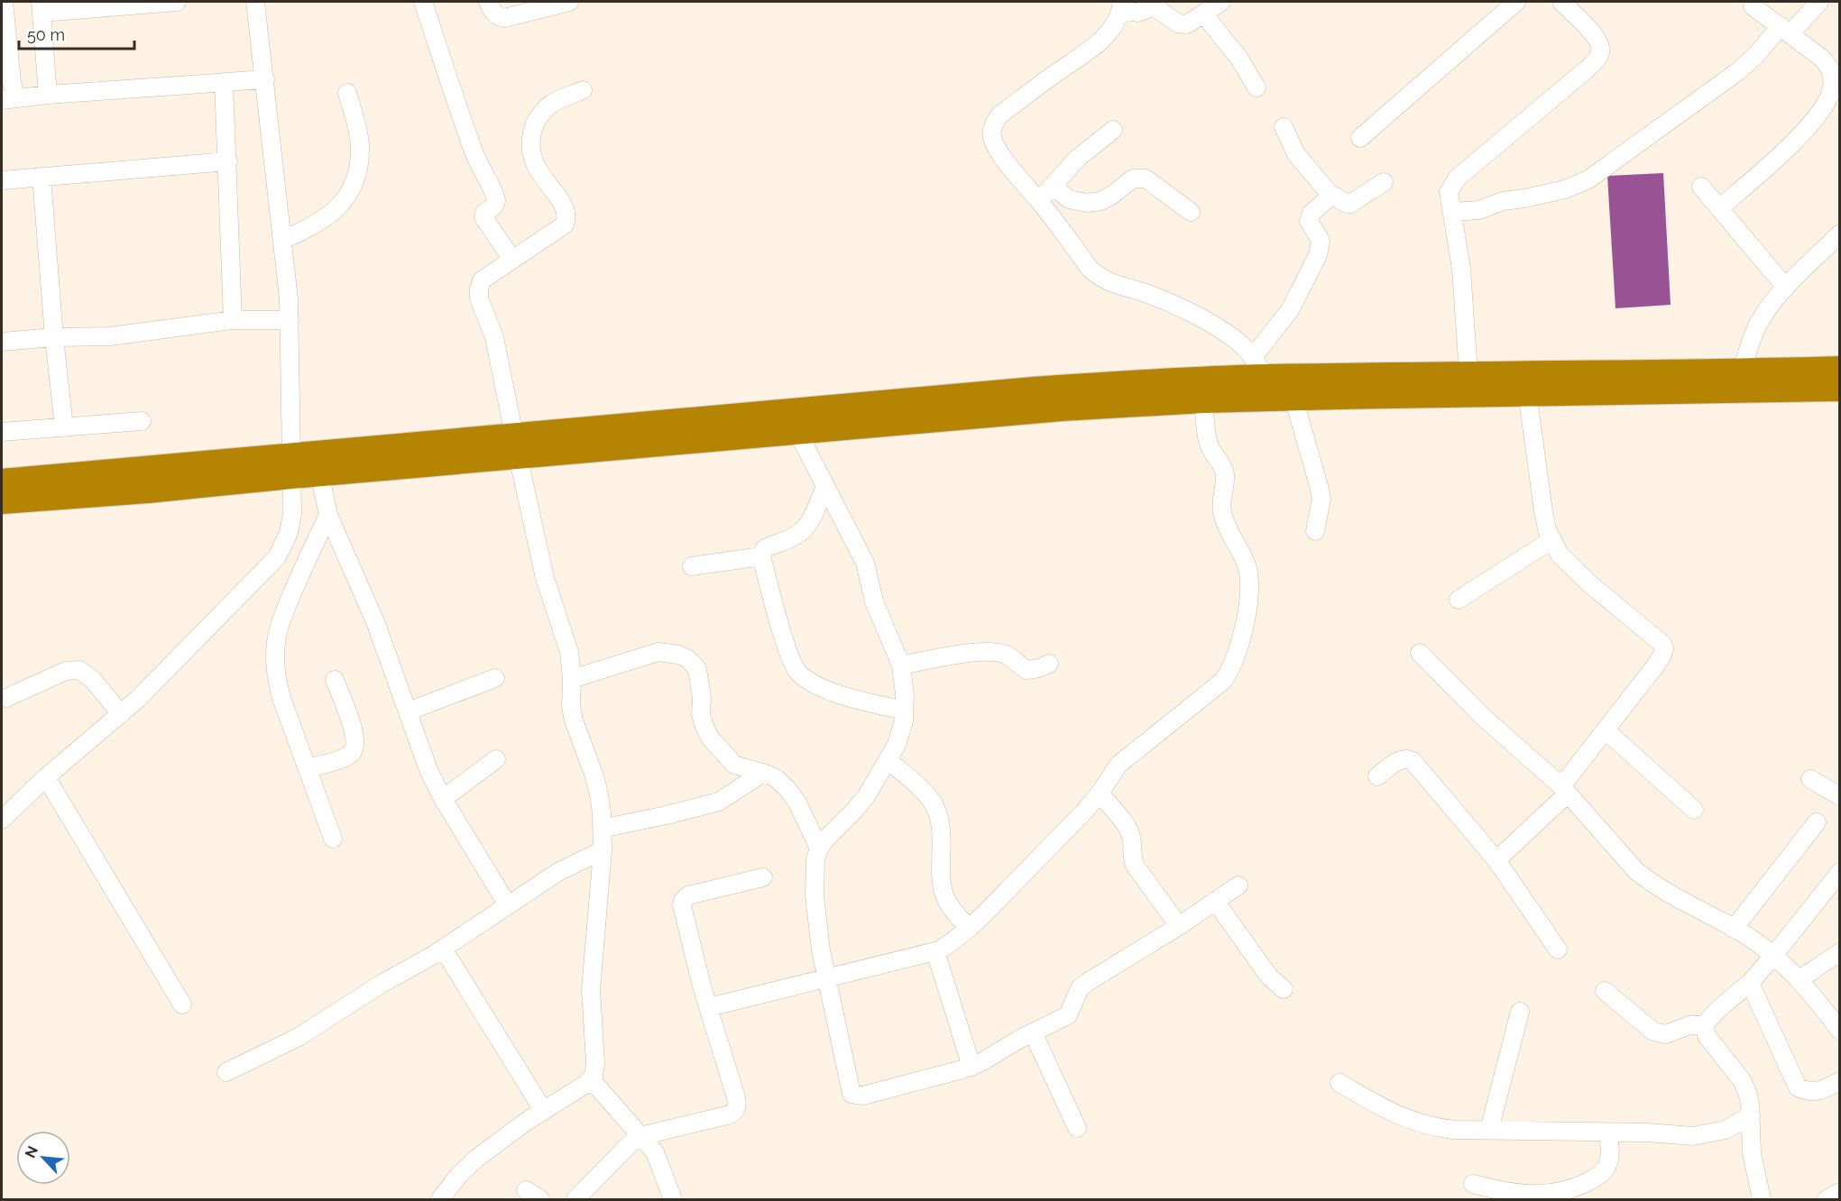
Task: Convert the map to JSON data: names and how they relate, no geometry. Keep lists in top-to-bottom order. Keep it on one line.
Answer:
{"scale_bar":"50 m","north":"top left"}
